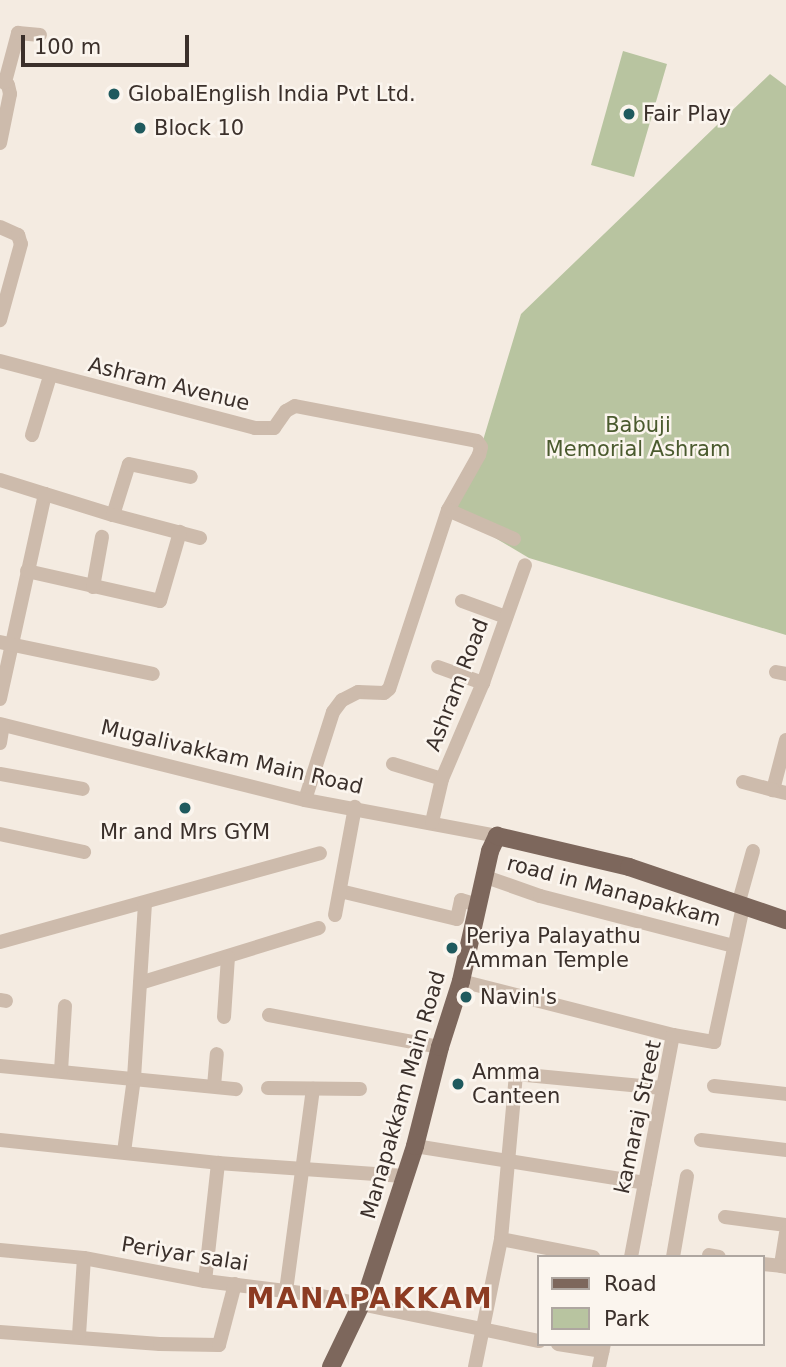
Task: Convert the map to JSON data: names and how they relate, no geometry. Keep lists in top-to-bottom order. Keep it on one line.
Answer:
{"streets":{"main road":["Manapakkam Main Road"],"street":["Ashram Avenue","Ashram Road","Mugalivakkam Main Road","road in Manapakkam","kamaraj Street","Periyar salai"]},"crossings":[["Ashram Road","Mugalivakkam Main Road"],["Mugalivakkam Main Road","Manapakkam Main Road"],["road in Manapakkam","Manapakkam Main Road"],["road in Manapakkam","kamaraj Street"],["Manapakkam Main Road","Periyar salai"]],"districts":["MANAPAKKAM"],"parks":["Babuji Memorial Ashram"],"places":["GlobalEnglish India Pvt Ltd.","Fair Play","Block 10","Mr and Mrs GYM","Periya Palayathu Amman Temple","Navin's","Amma Canteen"],"legend":["Road","Park"],"scale_bar":"100 m"}
